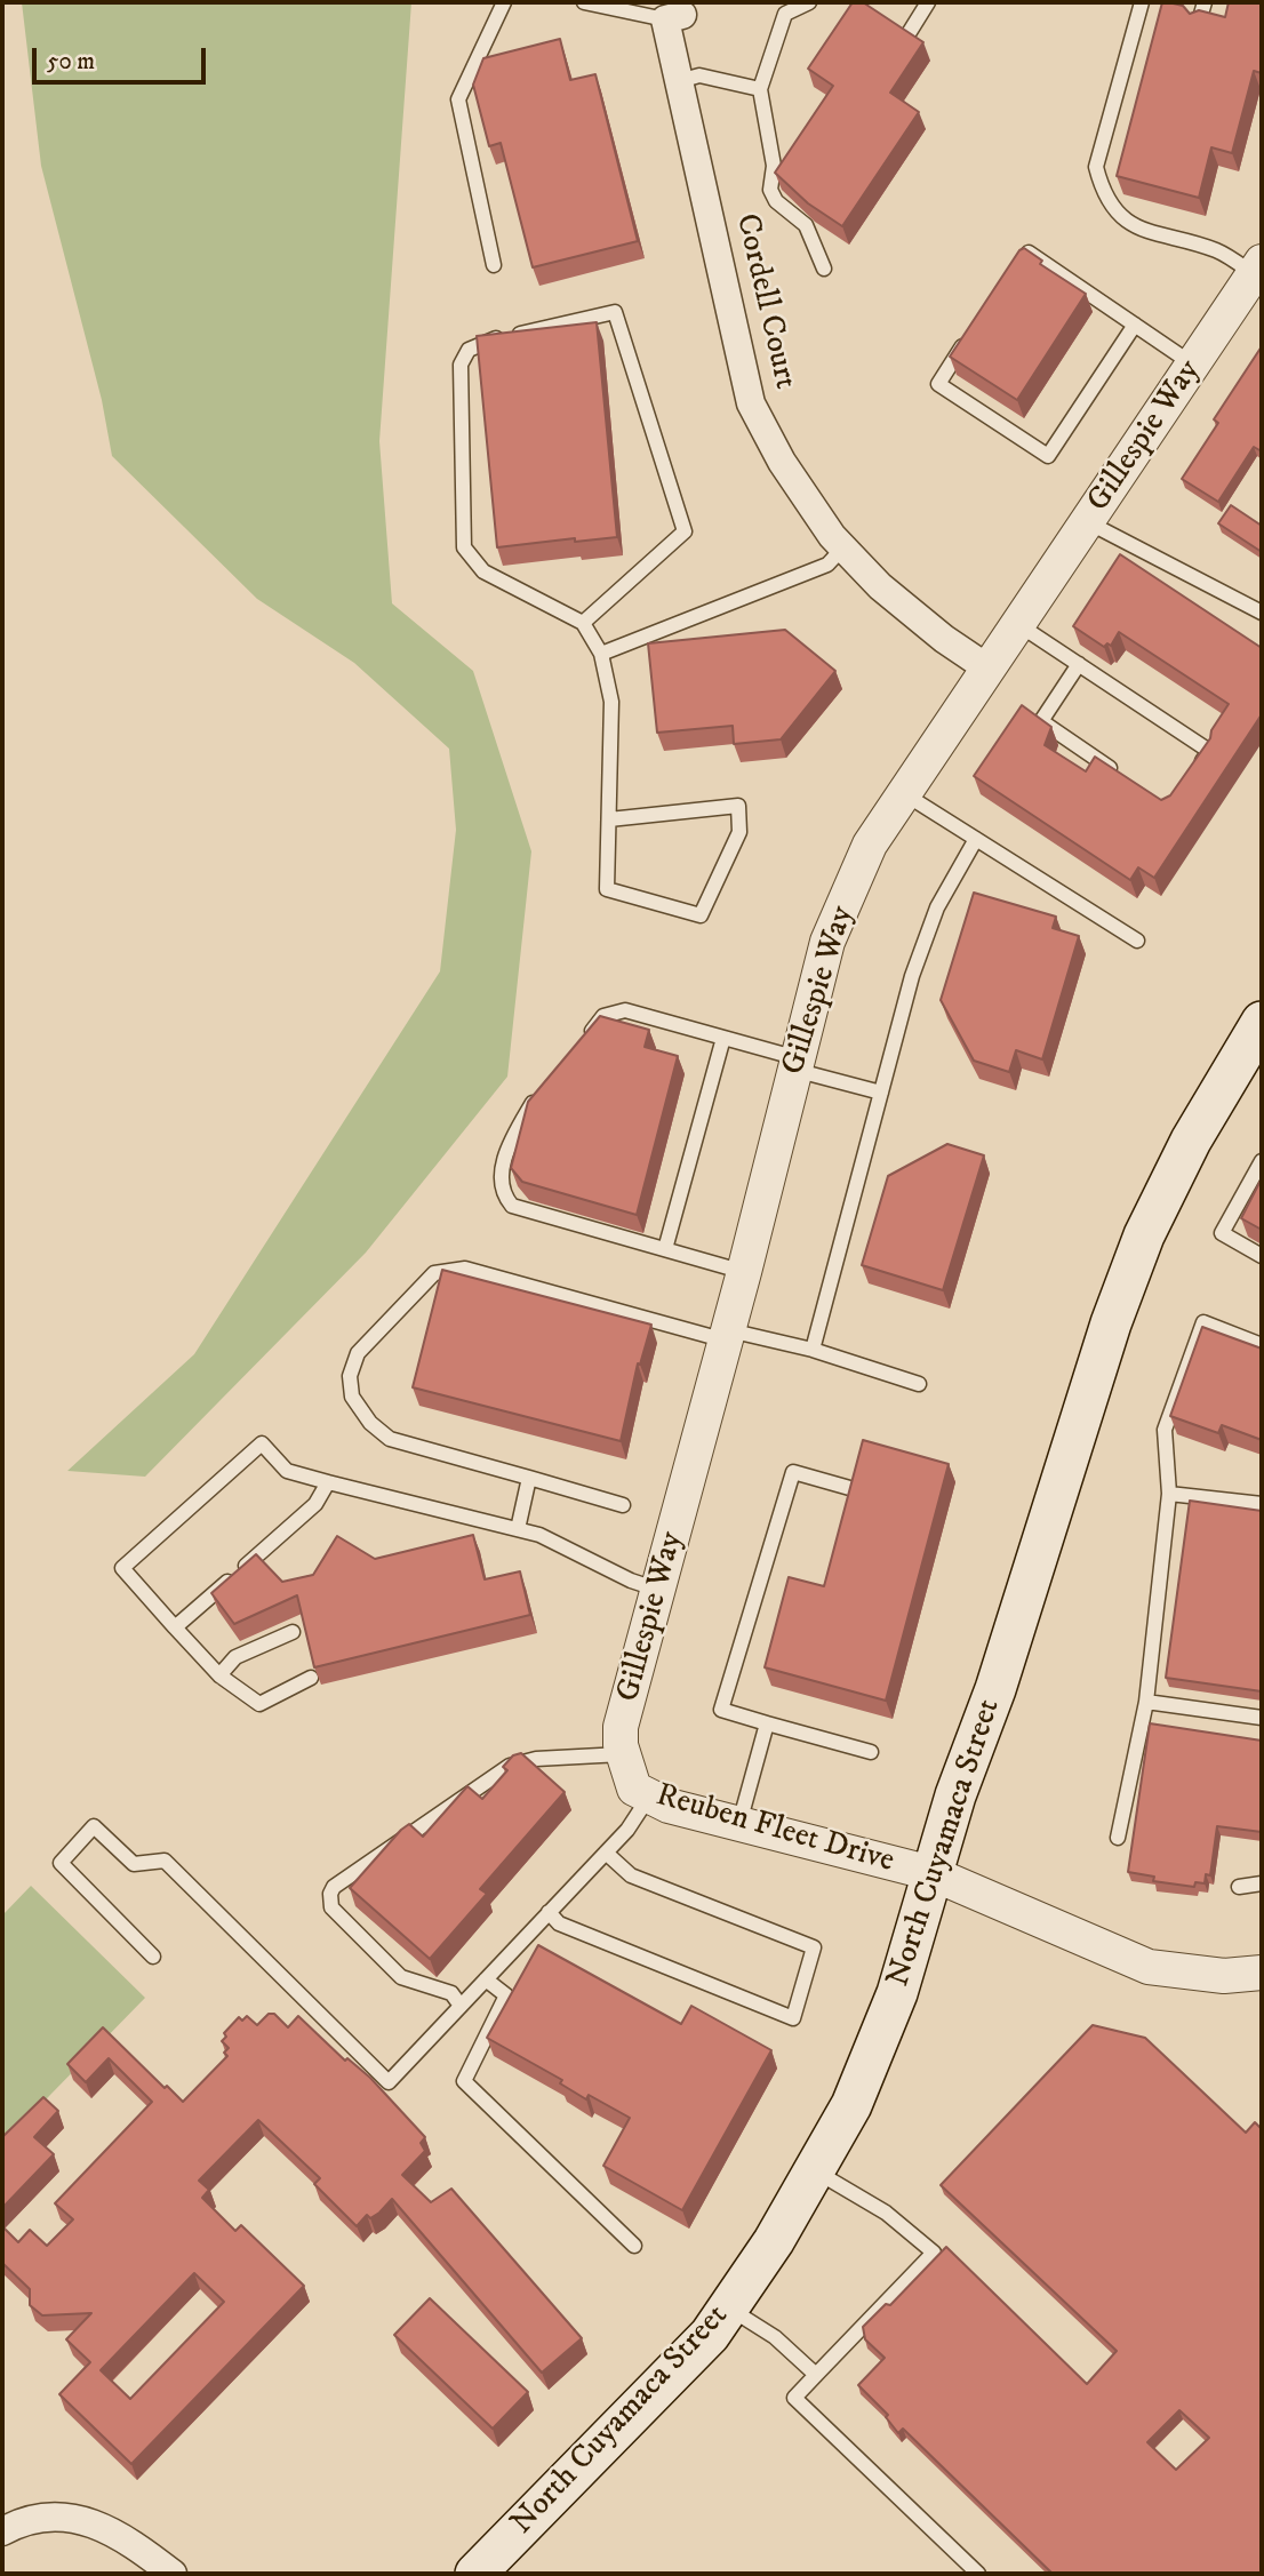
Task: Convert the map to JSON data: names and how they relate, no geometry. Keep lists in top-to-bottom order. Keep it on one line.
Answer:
{"streets":{"main road":["North Cuyamaca Street"],"street":["Cordell Court","Gillespie Way","Reuben Fleet Drive"]},"crossings":[["Cordell Court","Gillespie Way"],["Gillespie Way","Reuben Fleet Drive"],["Reuben Fleet Drive","North Cuyamaca Street"]],"scale_bar":"50 m"}
